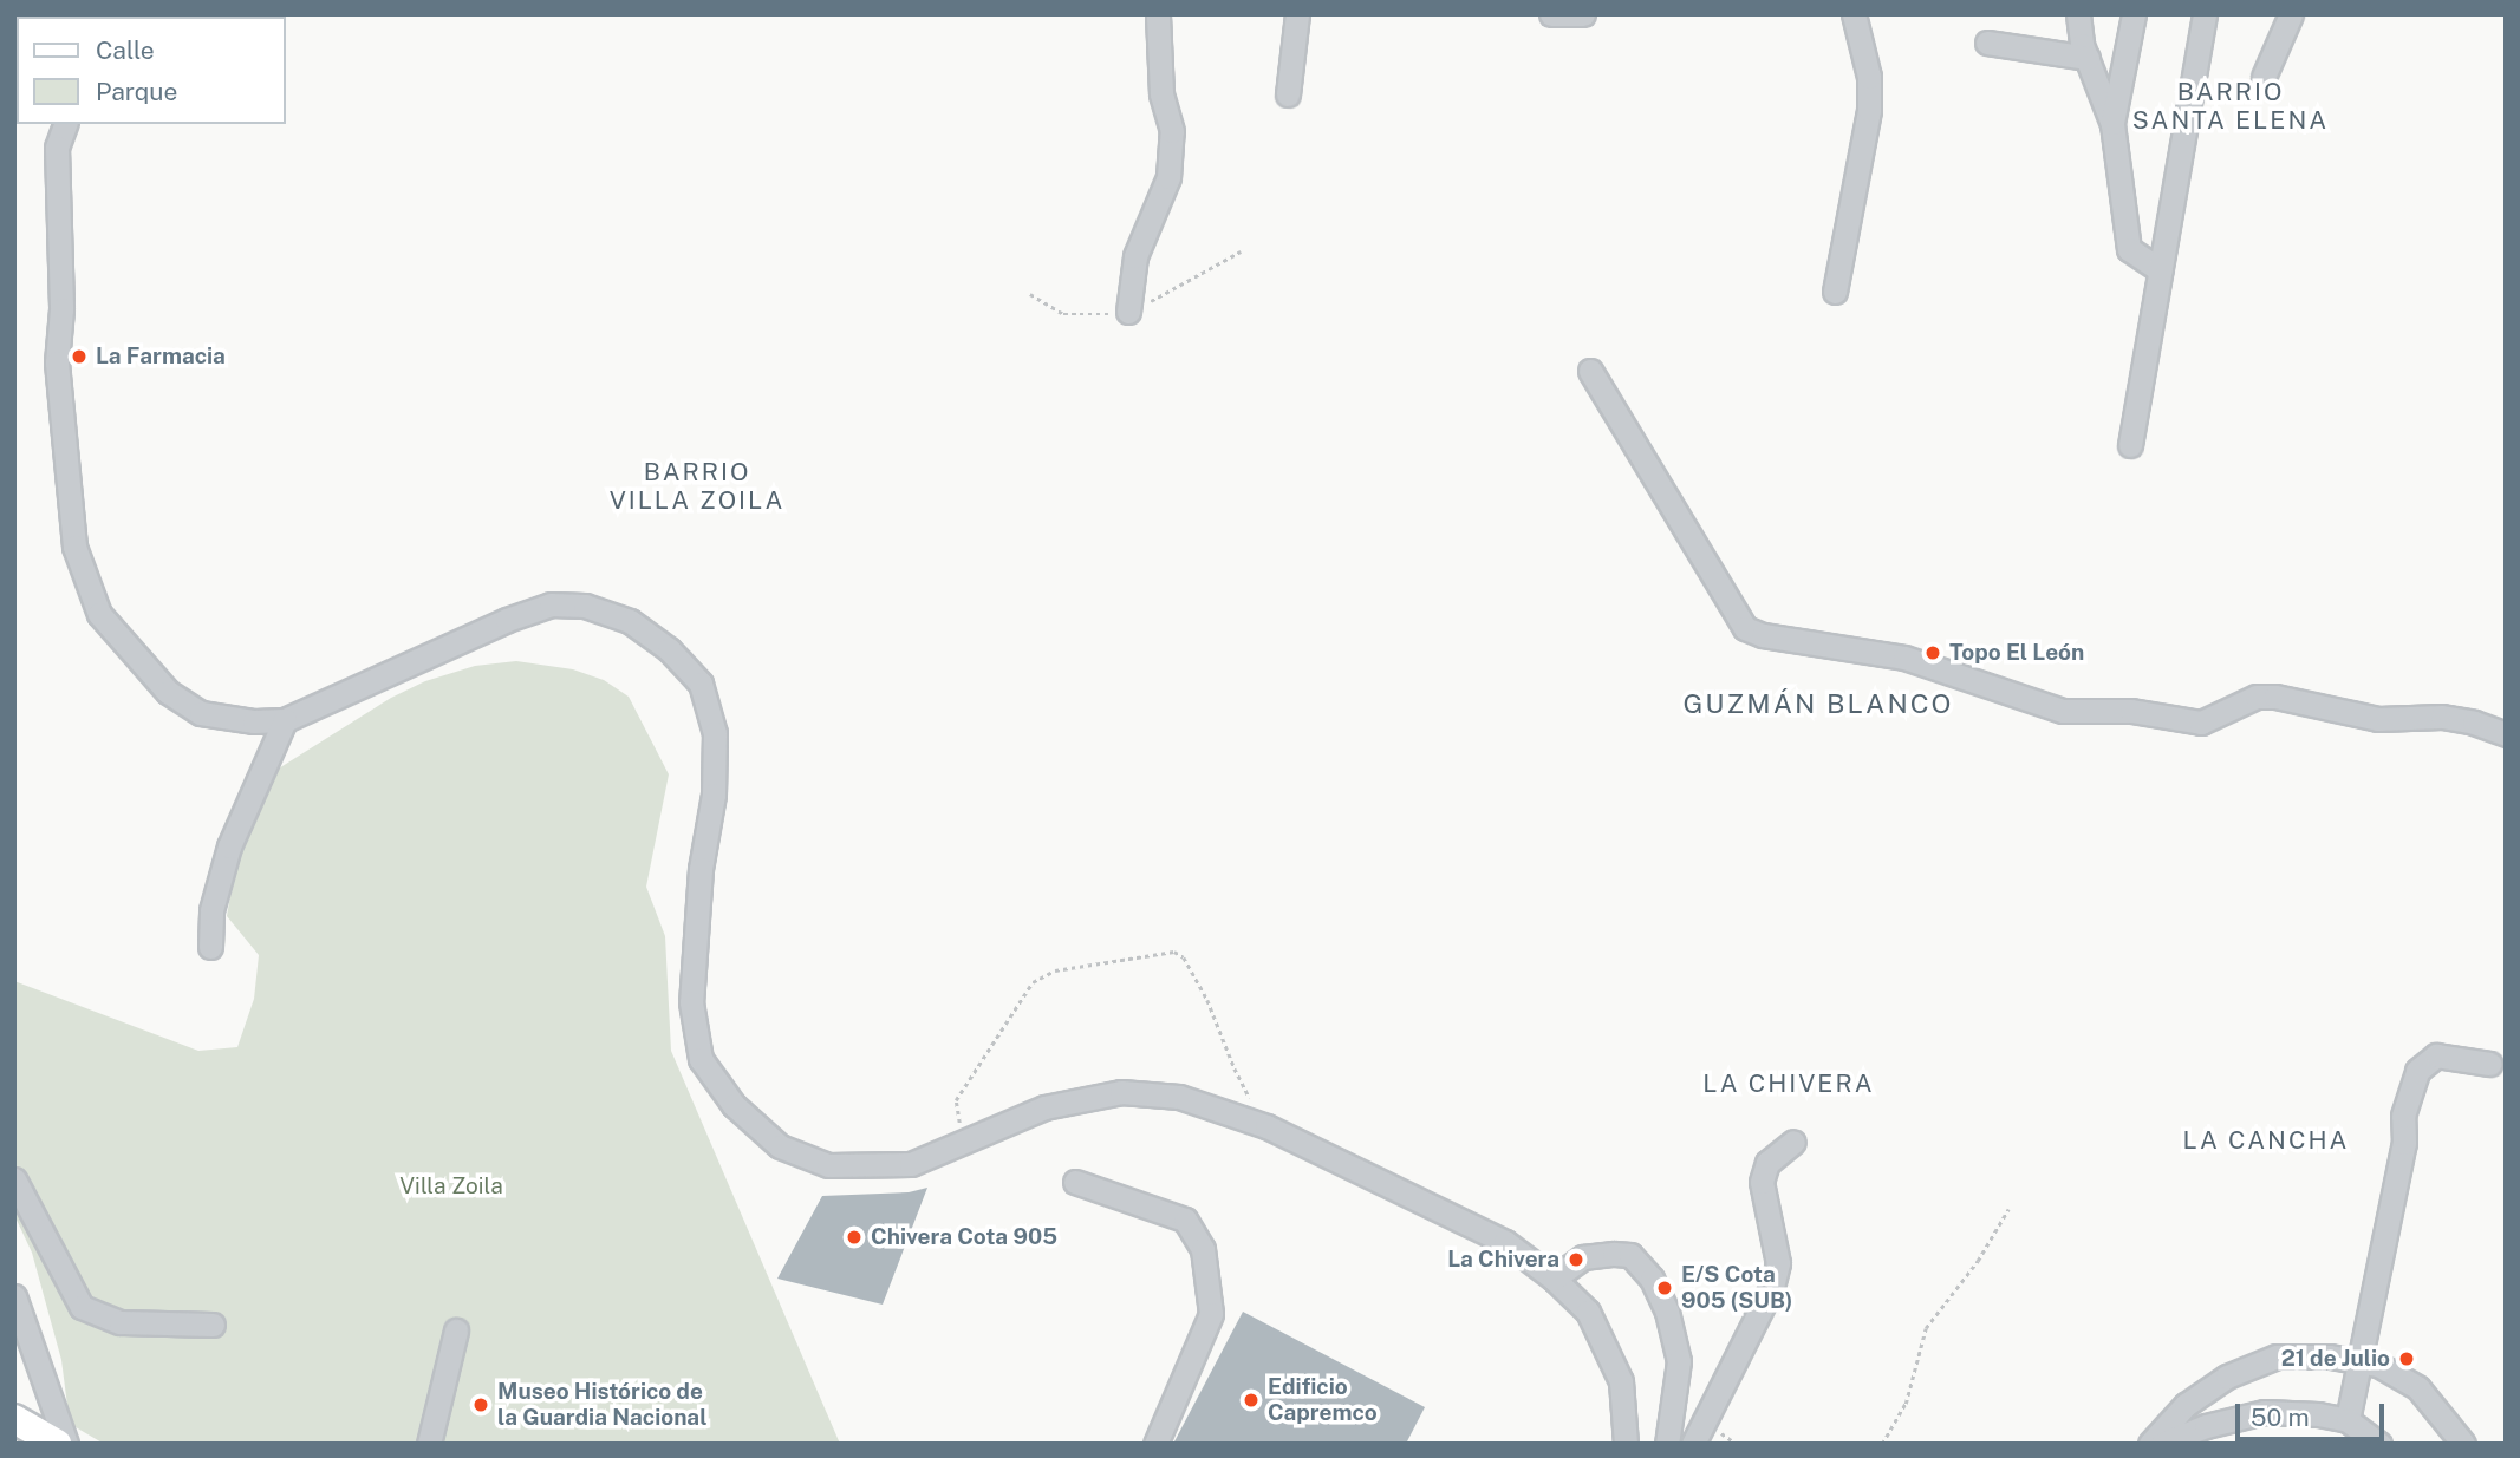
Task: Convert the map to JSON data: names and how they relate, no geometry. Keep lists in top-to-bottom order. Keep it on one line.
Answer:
{"districts":["BARRIO SANTA ELENA","BARRIO VILLA ZOILA","GUZMÁN BLANCO","LA CHIVERA","LA CANCHA"],"parks":["Villa Zoila"],"places":["La Farmacia","Topo El León","Chivera Cota 905","La Chivera","E/S Cota 905 (SUB)","21 de Julio","Edificio Capremco","Museo Histórico de la Guardia Nacional"],"legend":["Calle","Parque"],"scale_bar":"50 m"}
